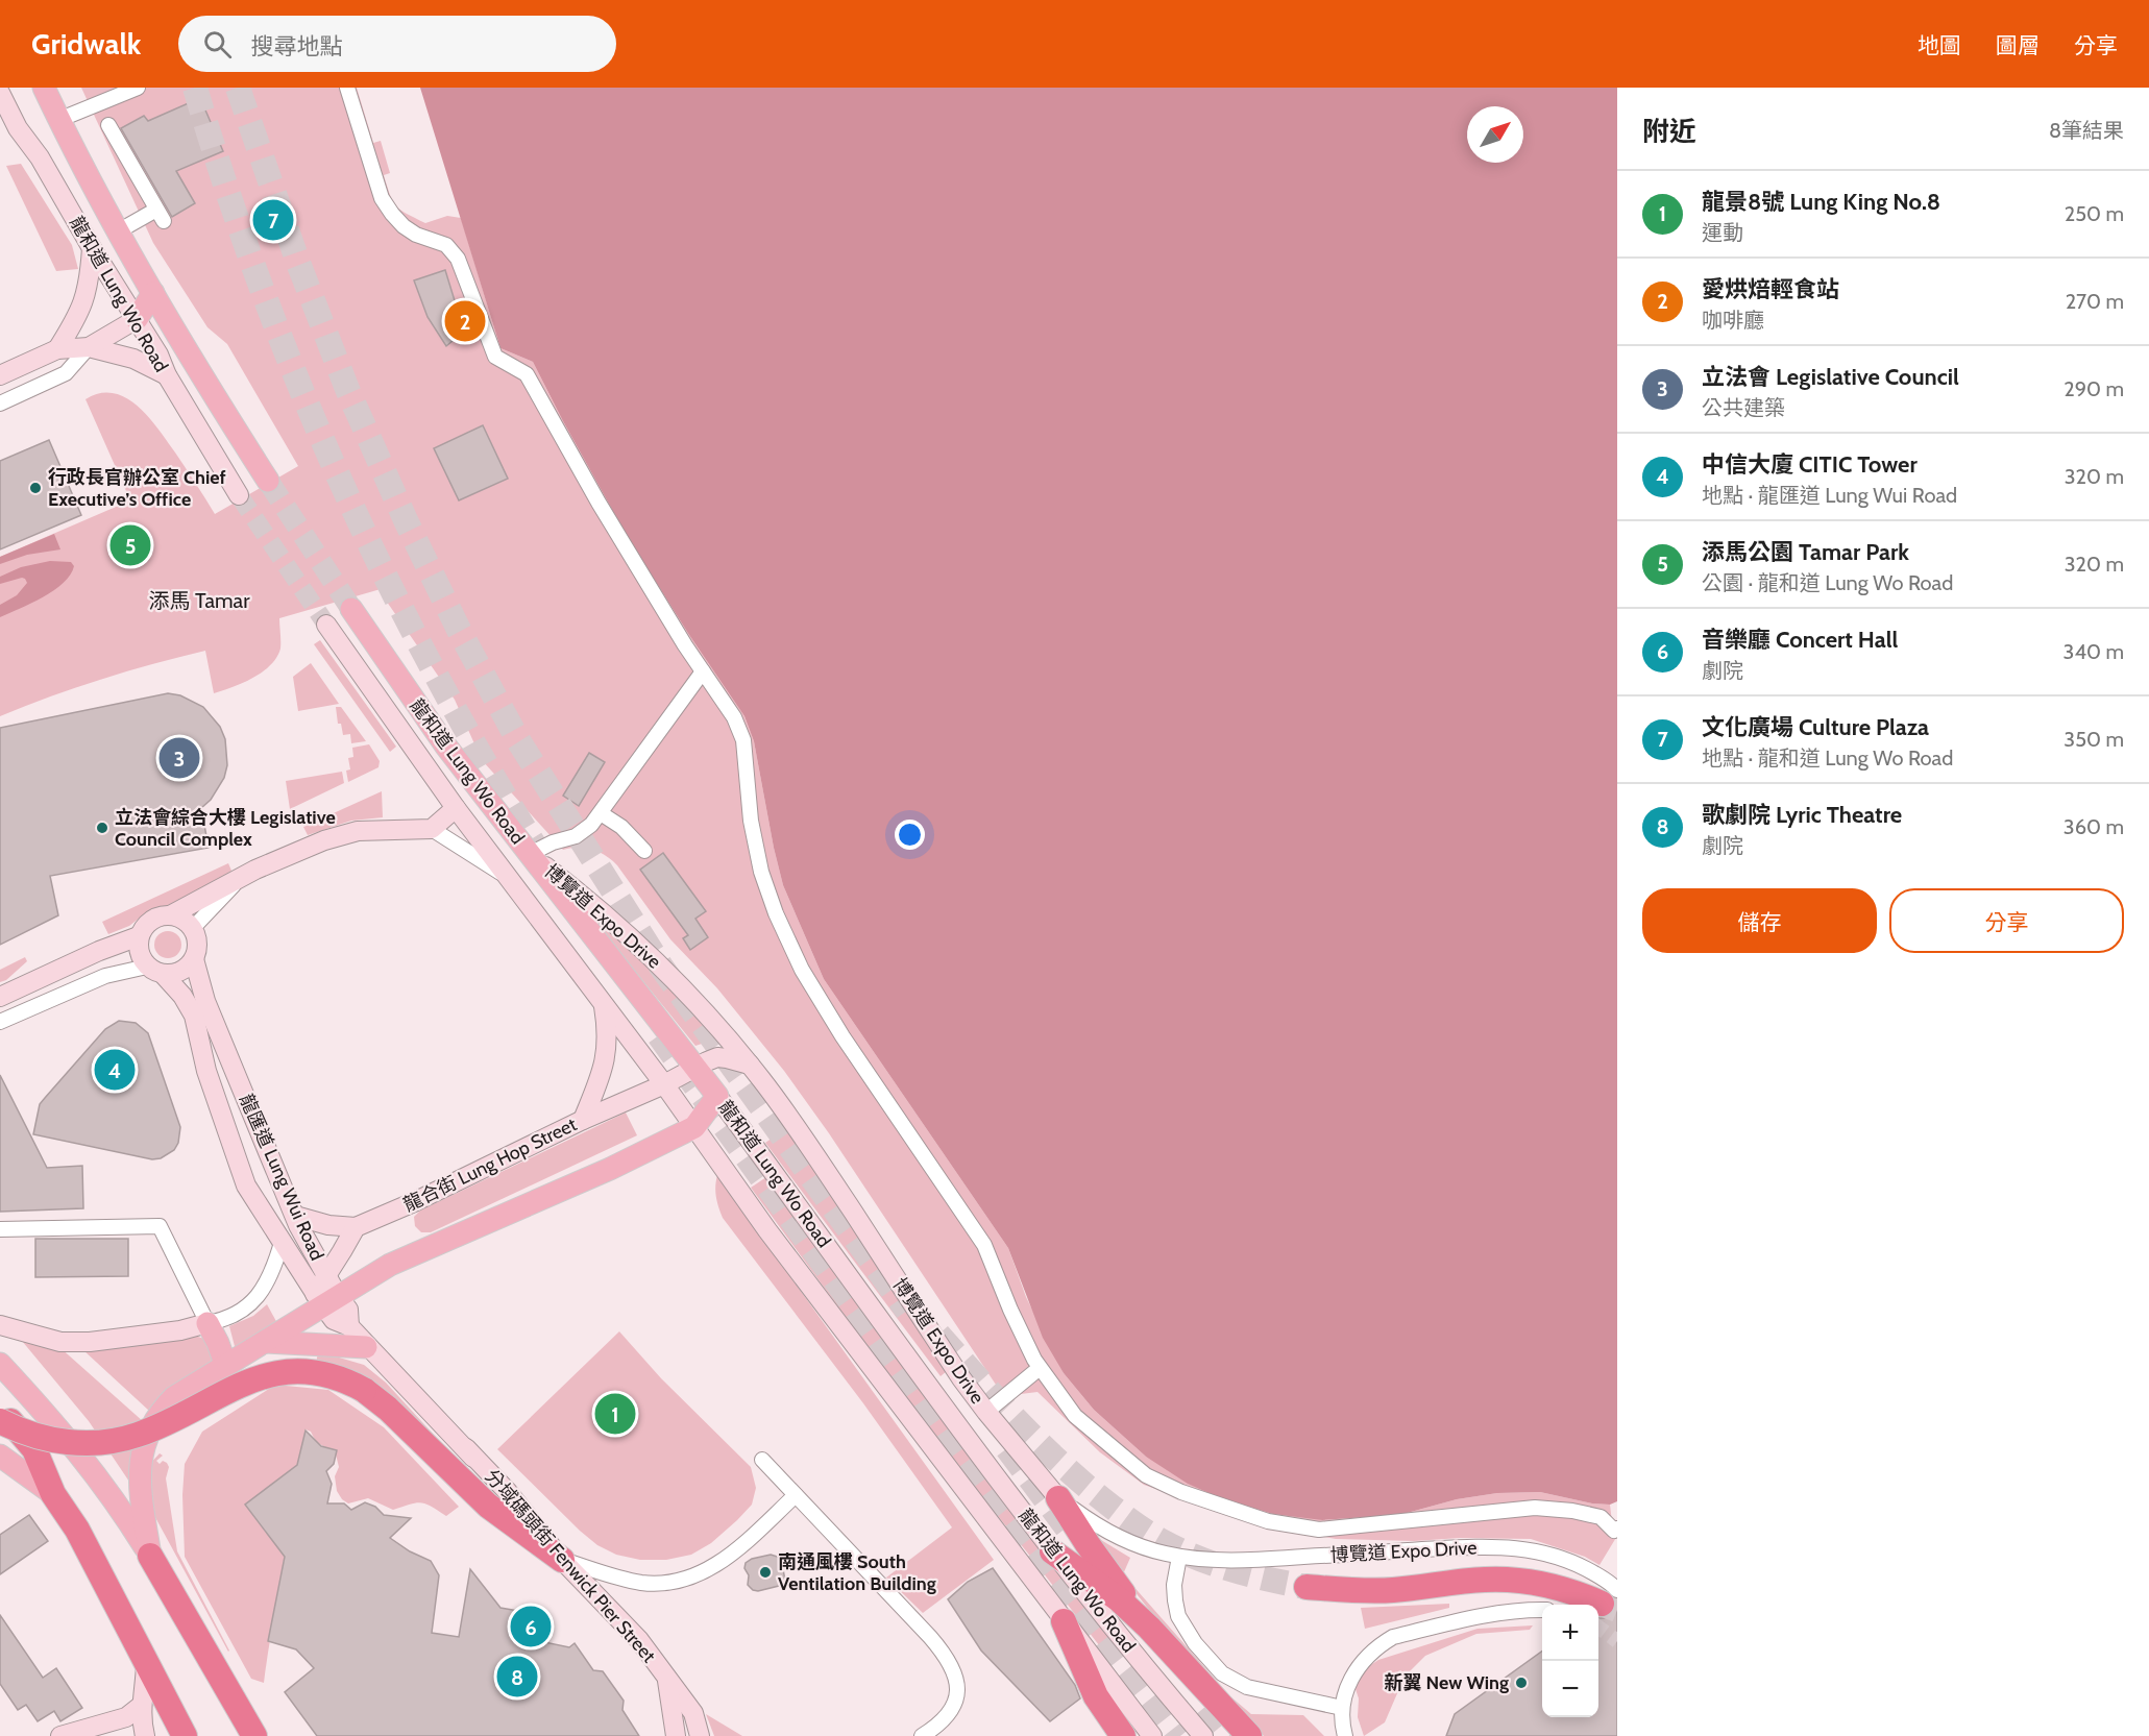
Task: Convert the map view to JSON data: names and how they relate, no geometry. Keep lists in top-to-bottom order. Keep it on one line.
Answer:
{"streets":{"main road":["龍和道 Lung Wo Road","博覽道 Expo Drive","龍合街 Lung Hop Street","龍匯道 Lung Wui Road","分域碼頭街 Fenwick Pier Street"]},"crossings":[["龍和道 Lung Wo Road","博覽道 Expo Drive"],["龍和道 Lung Wo Road","龍合街 Lung Hop Street"],["龍匯道 Lung Wui Road","分域碼頭街 Fenwick Pier Street"]],"districts":["添馬 Tamar"],"places":["行政長官辦公室 Chief Executive’s Office","立法會綜合大樓 Legislative Council Complex","南通風樓 South Ventilation Building","新翼 New Wing"],"north":"top right","page":{"header":"Gridwalk","search":"搜尋地點","nav":["地圖","圖層","分享"],"heading":["附近","8筆結果"],"list":[{"mark":"1","name":"龍景8號 Lung King No.8","note":"運動","value":"250 m"},{"mark":"2","name":"愛烘焙輕食站","note":"咖啡廳","value":"270 m"},{"mark":"3","name":"立法會 Legislative Council","note":"公共建築","value":"290 m"},{"mark":"4","name":"中信大廈 CITIC Tower","note":"地點 · 龍匯道 Lung Wui Road","value":"320 m"},{"mark":"5","name":"添馬公園 Tamar Park","note":"公園 · 龍和道 Lung Wo Road","value":"320 m"},{"mark":"6","name":"音樂廳 Concert Hall","note":"劇院","value":"340 m"},{"mark":"7","name":"文化廣場 Culture Plaza","note":"地點 · 龍和道 Lung Wo Road","value":"350 m"},{"mark":"8","name":"歌劇院 Lyric Theatre","note":"劇院","value":"360 m"}],"pins":["7","2","5","3","4","1","6","8"],"buttons":["儲存","分享"],"map_buttons":["+","−"]}}
